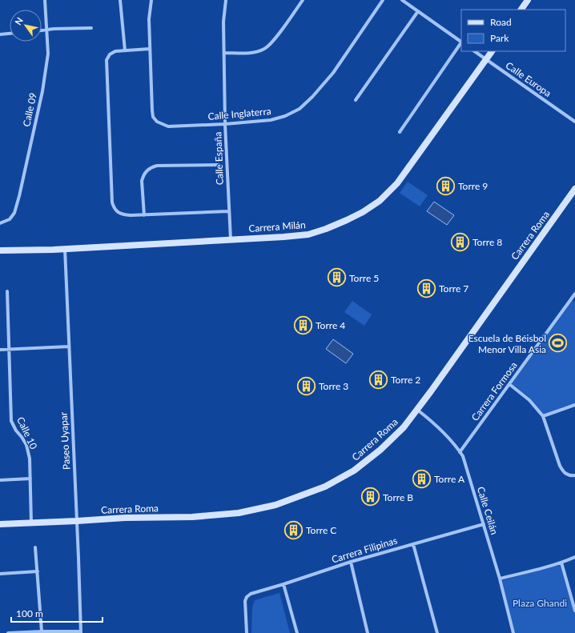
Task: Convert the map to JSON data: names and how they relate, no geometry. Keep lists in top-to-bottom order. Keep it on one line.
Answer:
{"streets":{"street":["Calle Europa","Calle 09","Calle Inglaterra","Calle España","Carrera Milán","Carrera Roma","Carrera Formosa","Calle 10","Paseo Uyapar","Calle Ceilán","Carrera Filipinas"]},"crossings":[["Calle Europa","Carrera Milán"],["Calle Inglaterra","Calle España"],["Calle España","Carrera Milán"],["Carrera Milán","Paseo Uyapar"],["Carrera Roma","Calle 10"],["Carrera Roma","Paseo Uyapar"],["Carrera Roma","Calle Ceilán"],["Carrera Formosa","Calle Ceilán"],["Calle Ceilán","Carrera Filipinas"]],"parks":["Plaza Ghandi"],"places":{"building":["Torre 9","Torre 8","Torre 5","Torre 7","Torre 4","Torre 2","Torre 3","Torre A","Torre B","Torre C"],"sports":["Escuela de Béisbol Menor Villa Asia"]},"legend":["Road","Park"],"scale_bar":"100 m","north":"top left"}
